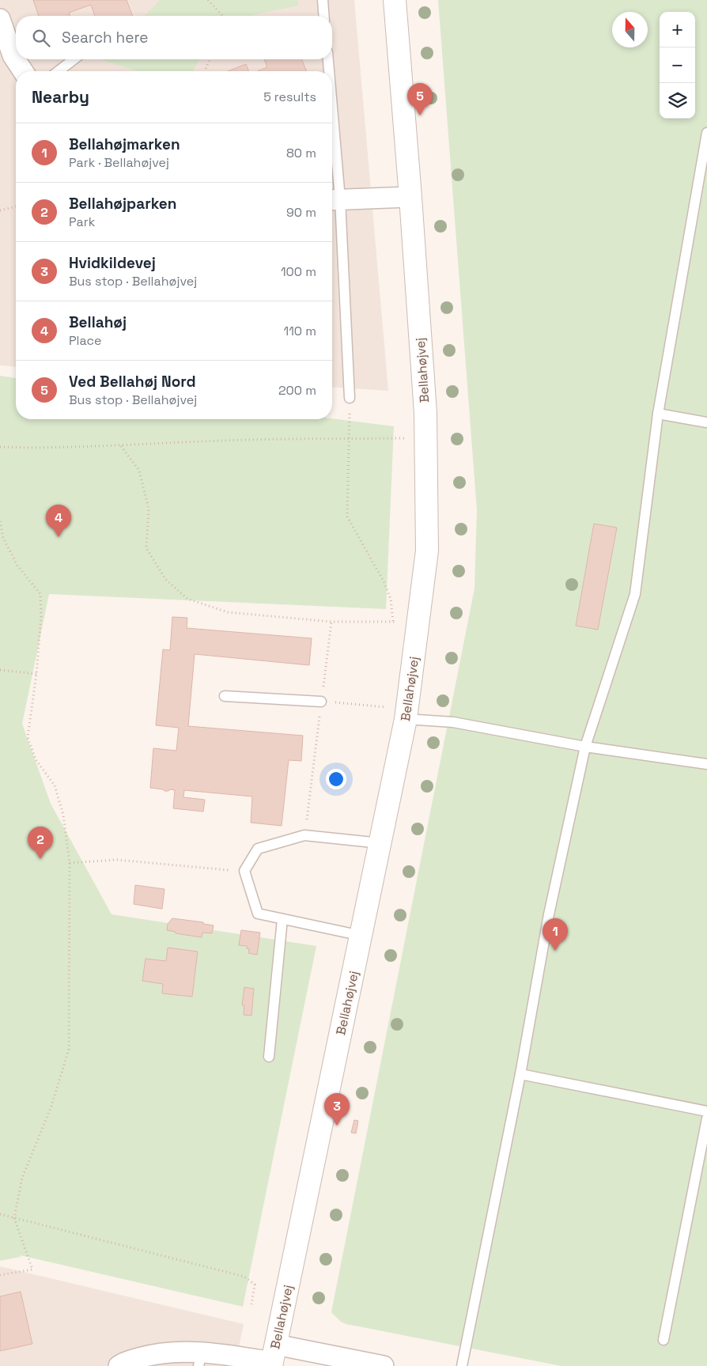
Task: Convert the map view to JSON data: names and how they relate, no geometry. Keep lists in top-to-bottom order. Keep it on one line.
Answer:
{"streets":{"street":["Bellahøjvej"]},"north":"top","page":{"map_buttons":["+","−"],"search":"Search here","heading":["Nearby","5 results"],"pins":["5","4","2","1","3"],"list":[{"mark":"1","name":"Bellahøjmarken","note":"Park · Bellahøjvej","value":"80 m"},{"mark":"2","name":"Bellahøjparken","note":"Park","value":"90 m"},{"mark":"3","name":"Hvidkildevej","note":"Bus stop · Bellahøjvej","value":"100 m"},{"mark":"4","name":"Bellahøj","note":"Place","value":"110 m"},{"mark":"5","name":"Ved Bellahøj Nord","note":"Bus stop · Bellahøjvej","value":"200 m"}]}}
